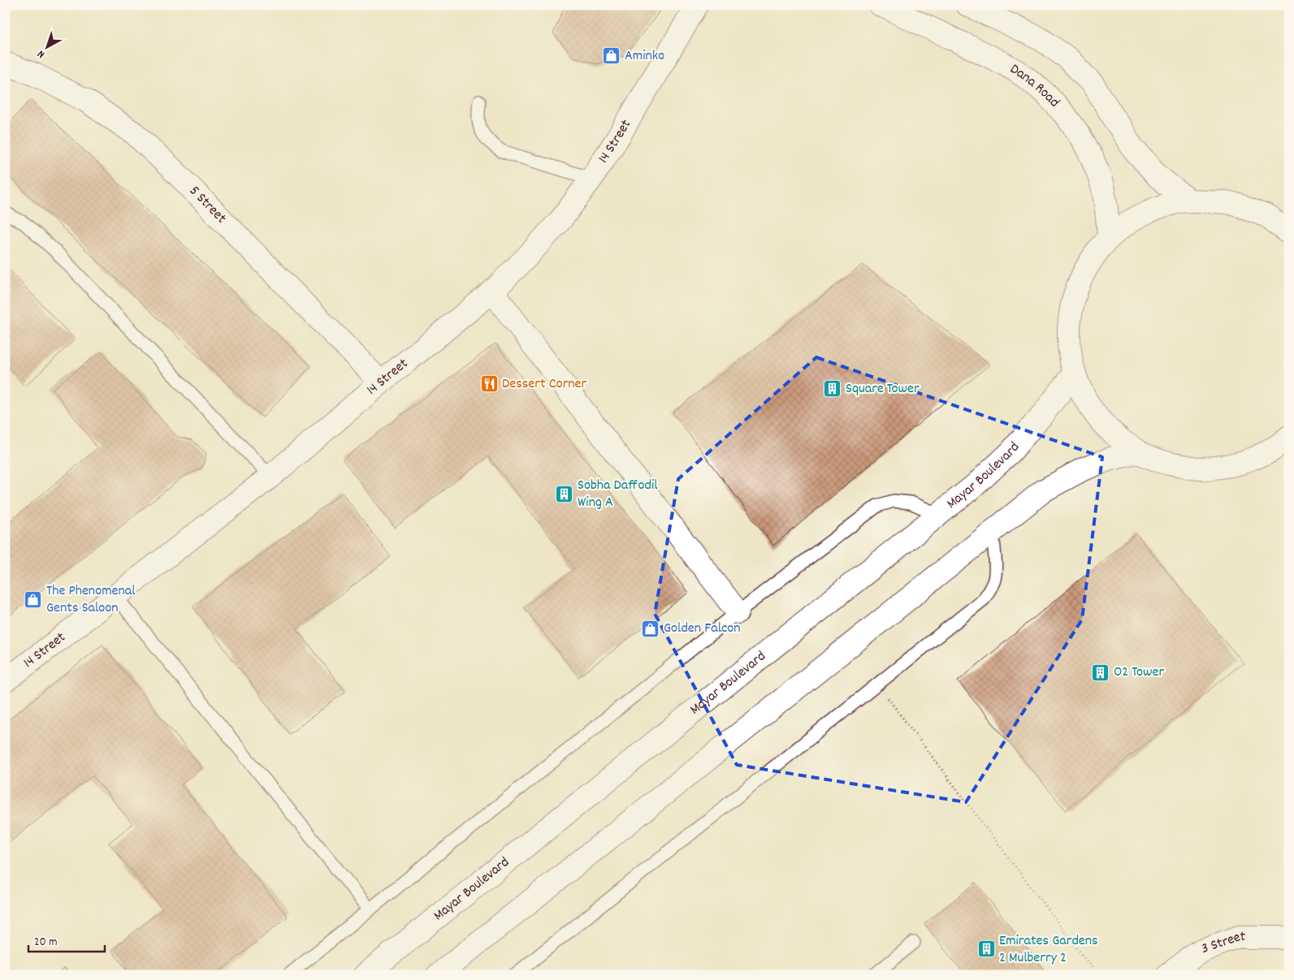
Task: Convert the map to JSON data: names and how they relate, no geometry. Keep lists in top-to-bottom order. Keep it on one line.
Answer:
{"streets":{"street":["Dana Road","14 Street","5 Street","Mayar Boulevard","3 Street"]},"crossings":[["14 Street","5 Street"]],"places":{"shop":["Aminko","The Phenomenal Gents Saloon","Golden Falcon"],"restaurant":["Dessert Corner"],"building":["Square Tower","Sobha Daffodil Wing A","O2 Tower","Emirates Gardens 2 Mulberry 2"]},"scale_bar":"20 m","north":"bottom left"}
